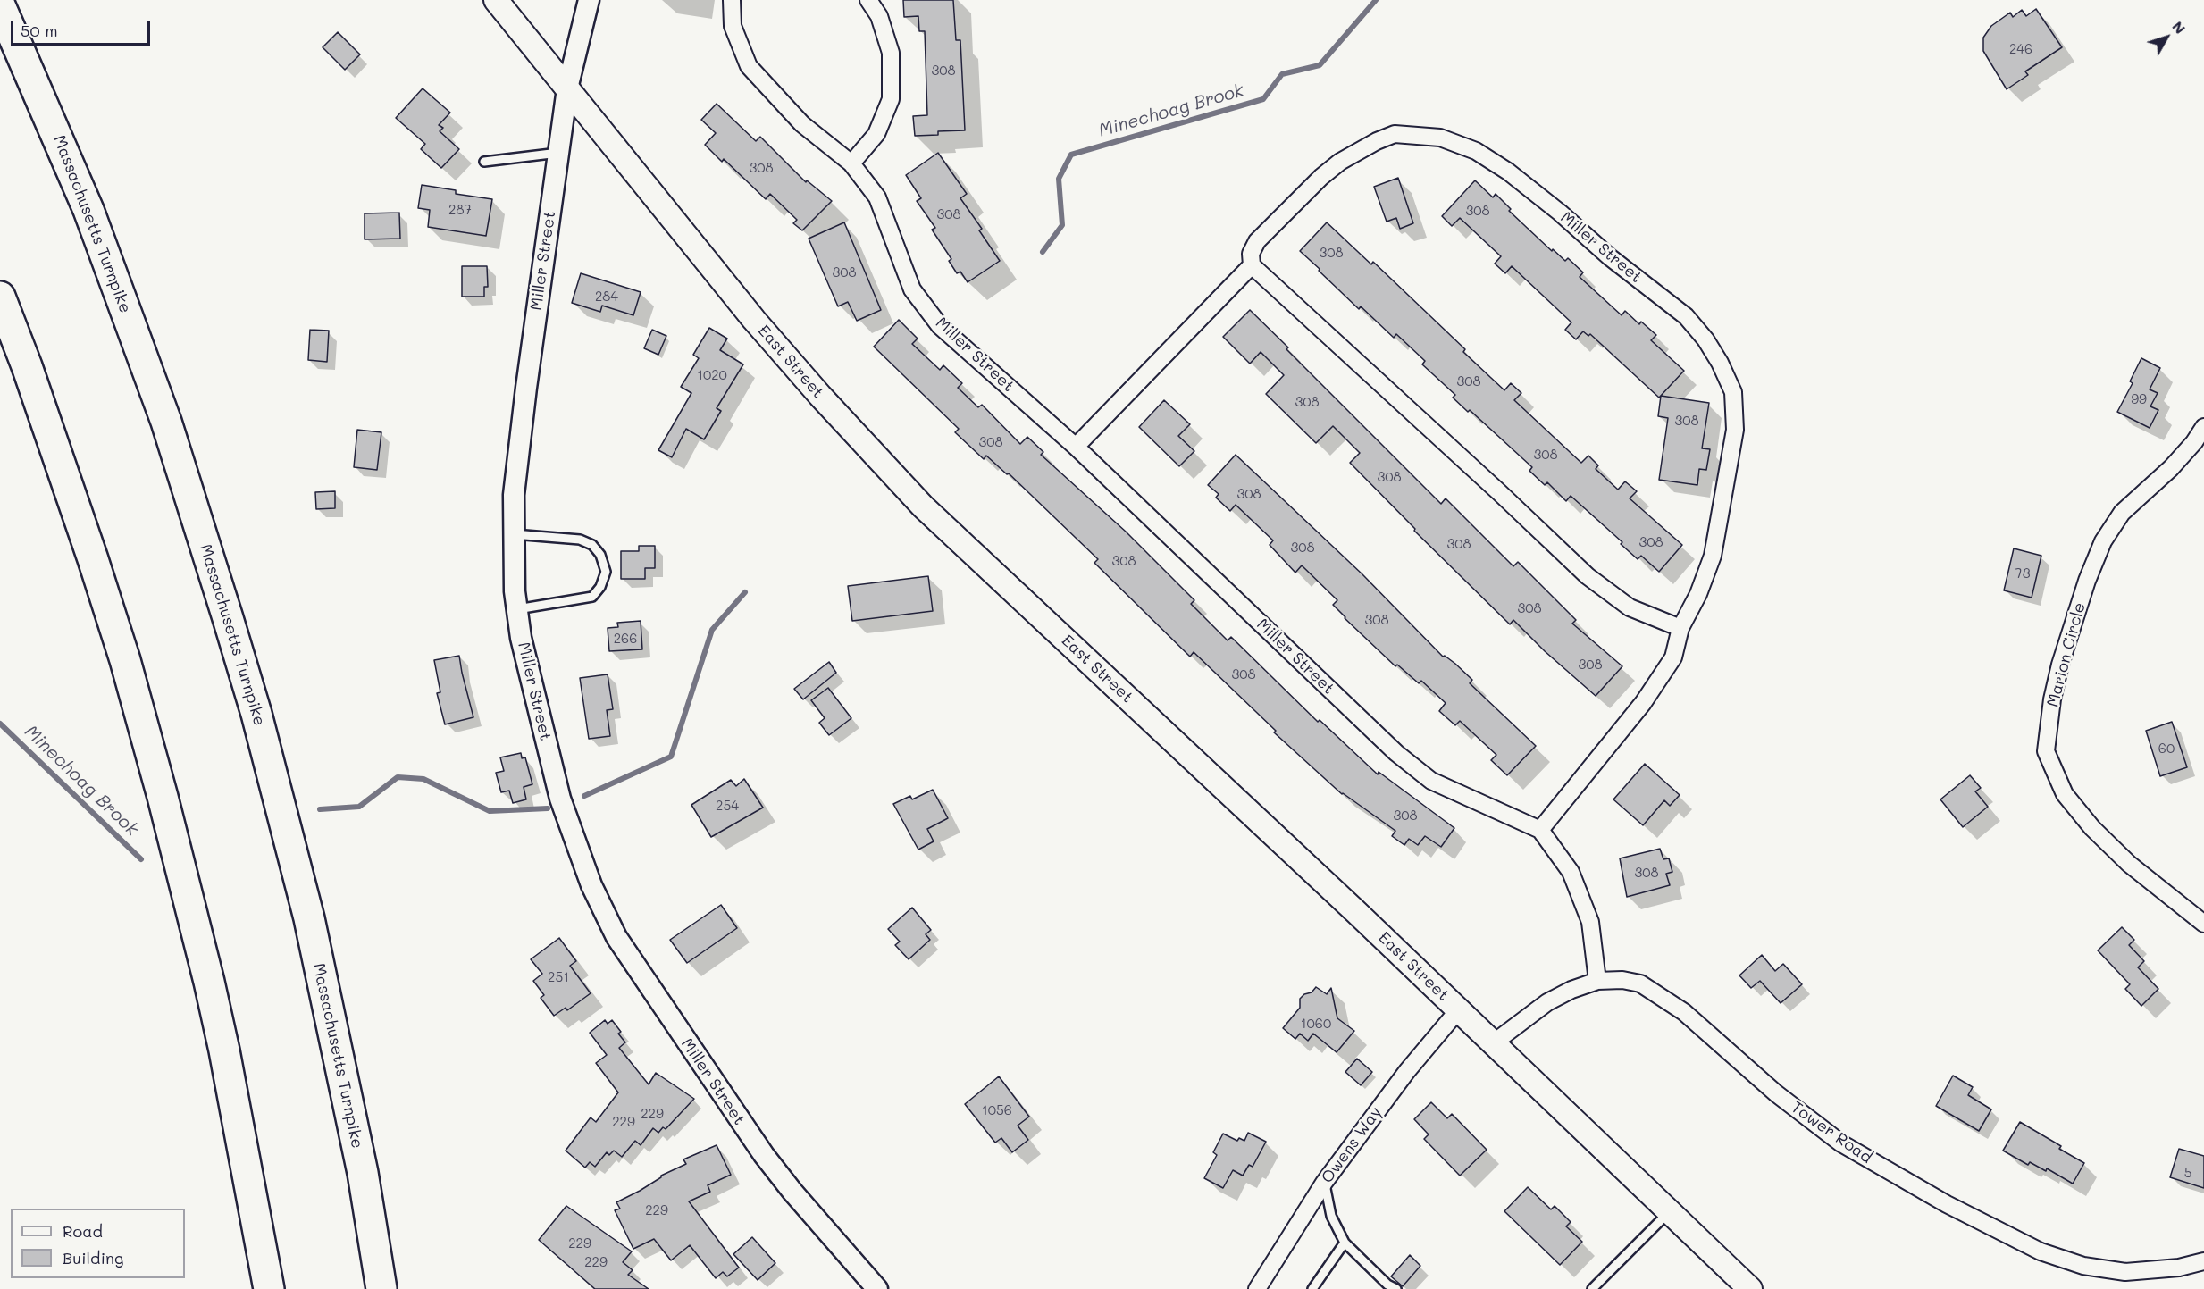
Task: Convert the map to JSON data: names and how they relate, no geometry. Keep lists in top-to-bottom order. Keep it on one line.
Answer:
{"streets":{"highway":["Massachusetts Turnpike"],"main road":["East Street"],"street":["Miller Street","Marion Circle","Tower Road","Owens Way"]},"crossings":[["Miller Street","East Street"],["Miller Street","Tower Road"],["East Street","Tower Road"],["East Street","Owens Way"]],"water":["Minechoag Brook"],"house_numbers":["246","308","308","287","308","308","308","308","284","1020","308","99","308","308","308","308","308","308","308","308","308","308","73","308","308","266","308","308","60","254","308","308","251","1060","1056","229","229","5","229","229","229"],"legend":["Road","Building"],"scale_bar":"50 m","north":"top right"}
